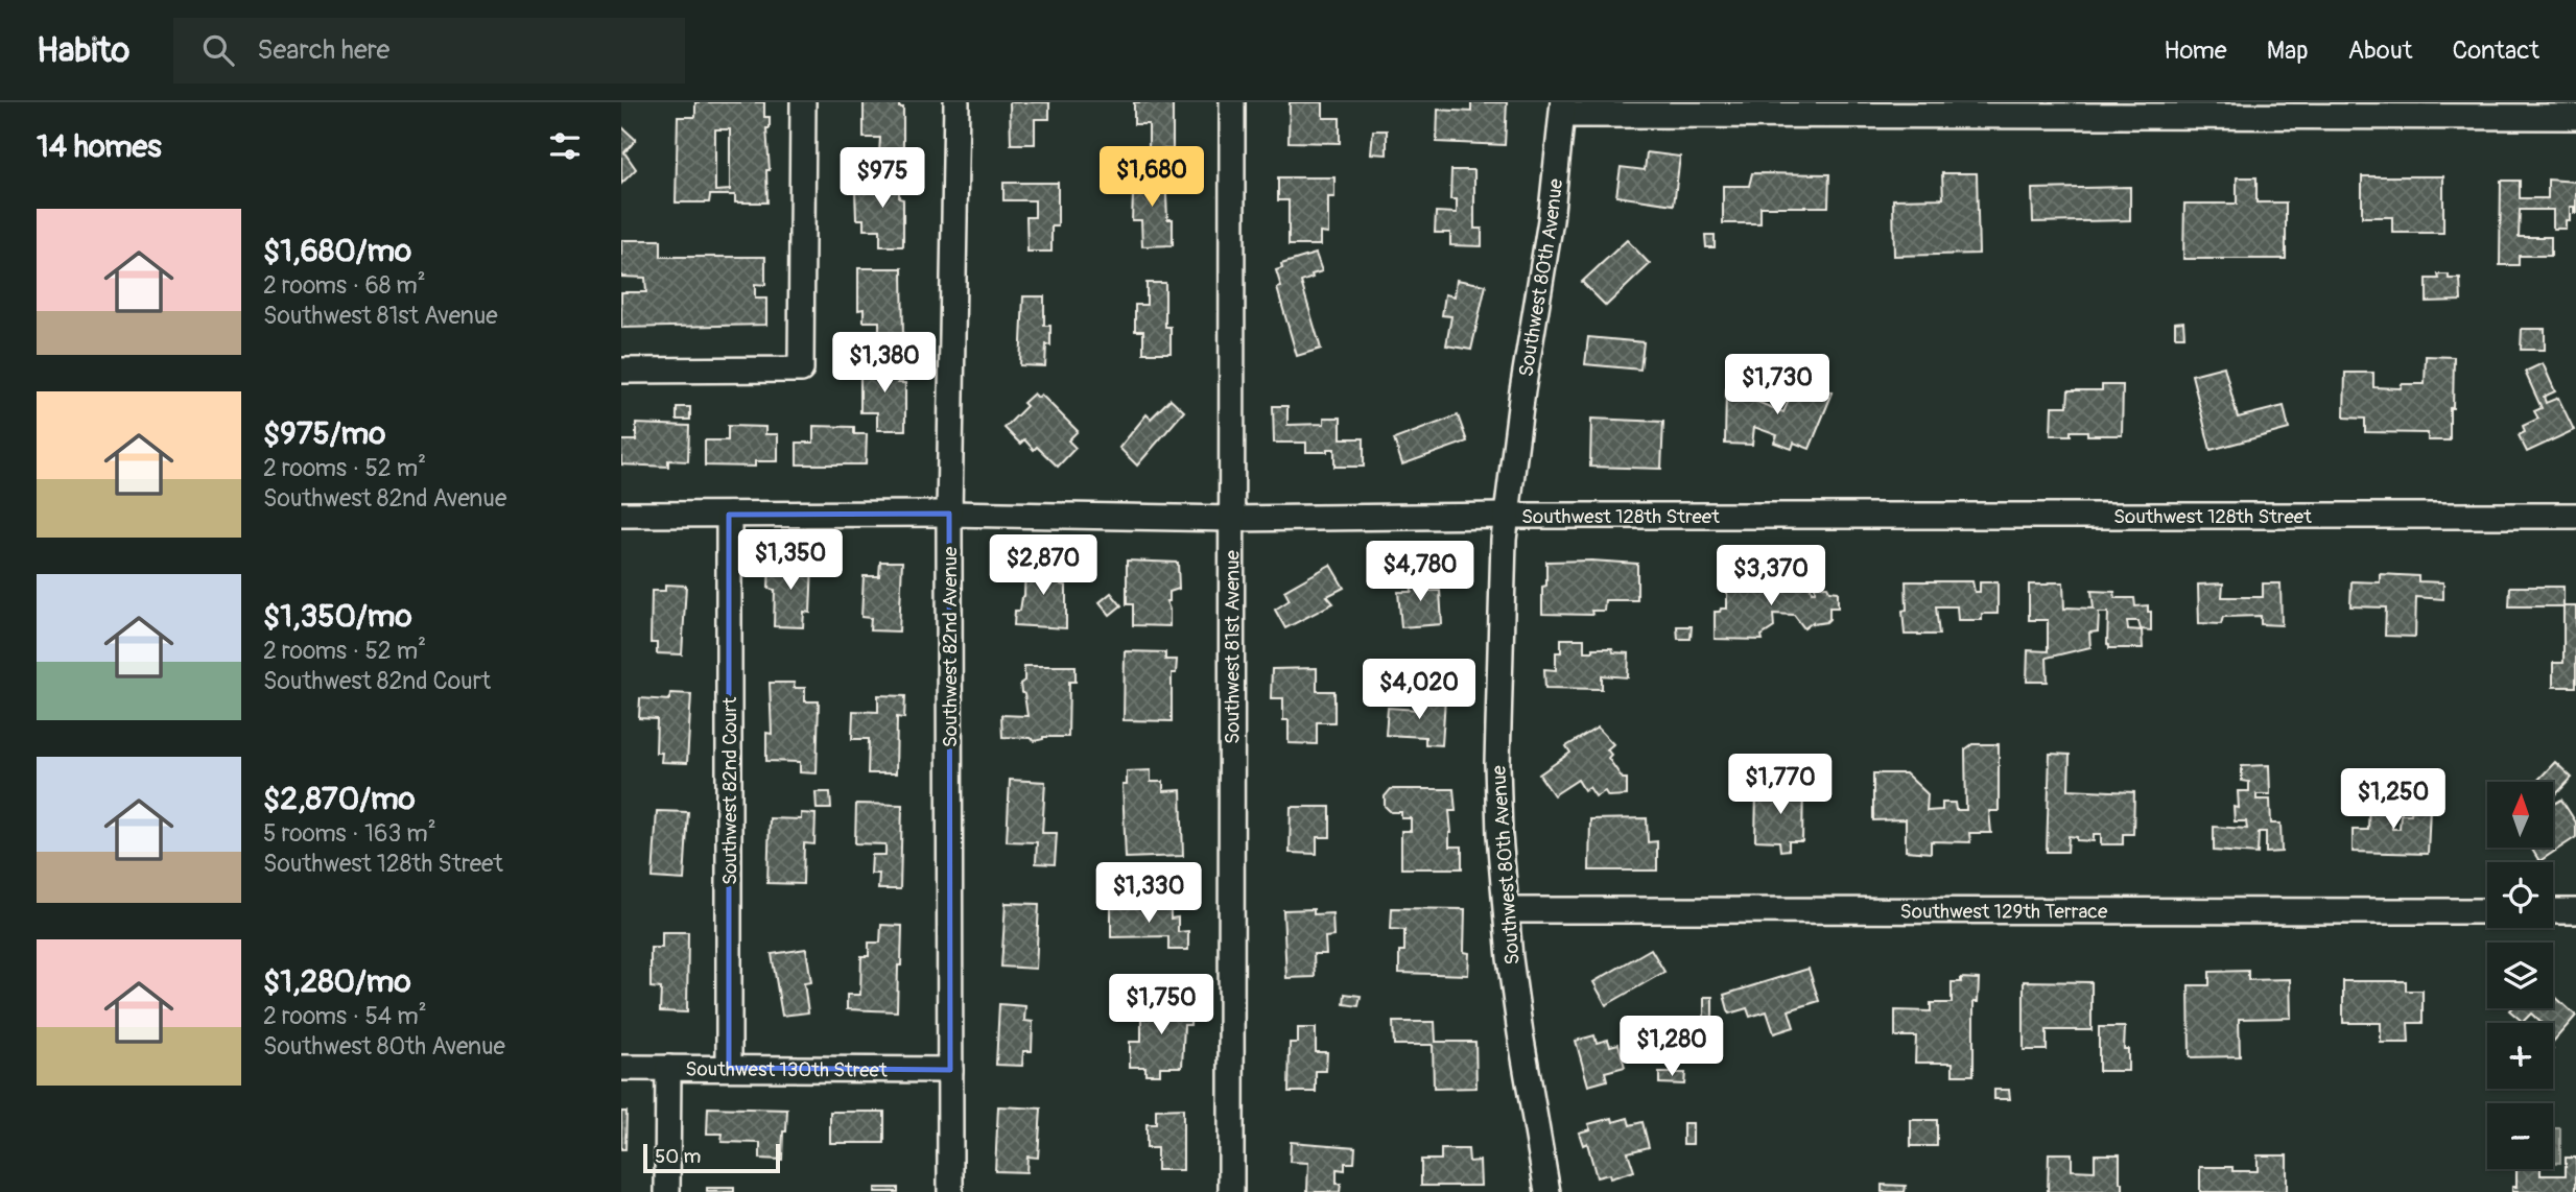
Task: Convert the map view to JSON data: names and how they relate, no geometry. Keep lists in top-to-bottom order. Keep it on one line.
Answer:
{"streets":{"street":["Southwest 80th Avenue","Southwest 128th Street","Southwest 82nd Avenue","Southwest 81st Avenue","Southwest 82nd Court","Southwest 129th Terrace","Southwest 130th Street"]},"crossings":[["Southwest 80th Avenue","Southwest 128th Street"],["Southwest 80th Avenue","Southwest 129th Terrace"],["Southwest 128th Street","Southwest 82nd Avenue"],["Southwest 128th Street","Southwest 81st Avenue"],["Southwest 128th Street","Southwest 82nd Court"],["Southwest 82nd Avenue","Southwest 130th Street"],["Southwest 82nd Court","Southwest 130th Street"]],"scale_bar":"50 m","north":"top","page":{"header":"Habito","search":"Search here","nav":["Home","Map","About","Contact"],"heading":"14 homes","price":["$1,680","$975","$1,380","$1,730","$1,350","$2,870","$4,780","$3,370","$4,020","$1,770","$1,250","$1,330","$1,750","$1,280"],"list":[{"name":"$1,680/mo","note":"2 rooms · 68 m² · Southwest 81st Avenue"},{"name":"$975/mo","note":"2 rooms · 52 m² · Southwest 82nd Avenue"},{"name":"$1,350/mo","note":"2 rooms · 52 m² · Southwest 82nd Court"},{"name":"$2,870/mo","note":"5 rooms · 163 m² · Southwest 128th Street"},{"name":"$1,280/mo","note":"2 rooms · 54 m² · Southwest 80th Avenue"}],"map_buttons":["+","−"],"scale":"50 m"}}
